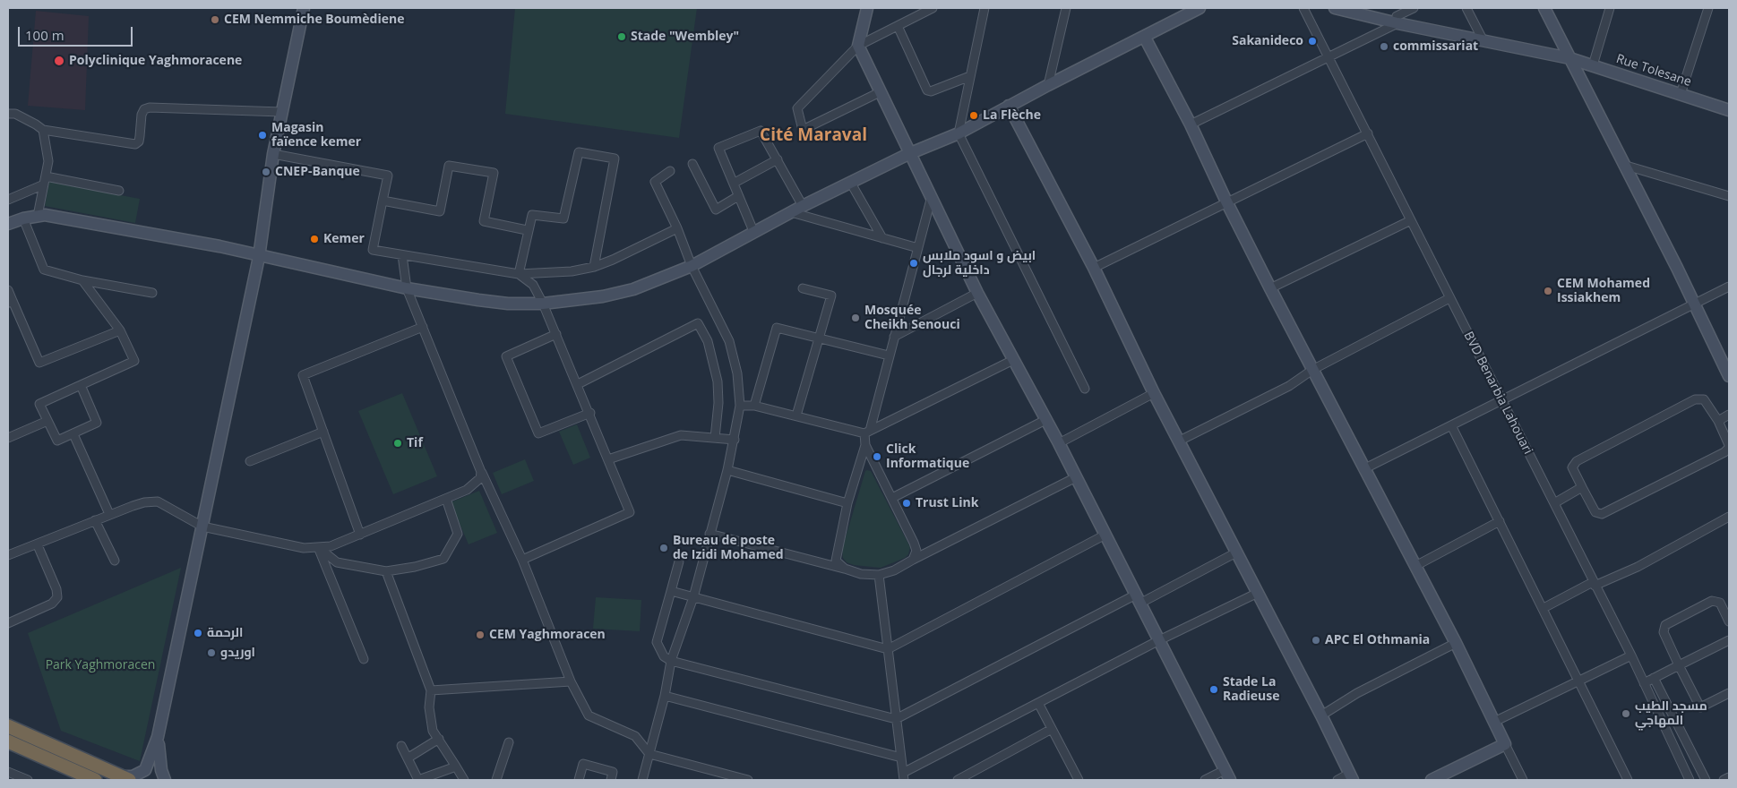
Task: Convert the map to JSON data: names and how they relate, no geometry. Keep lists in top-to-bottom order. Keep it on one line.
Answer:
{"streets":{"street":["Rue Tolesane","BVD Benarbia Lahouari"]},"districts":["Cité Maraval"],"parks":["Park Yaghmoracen"],"places":["CEM Nemmiche Boumèdiene","Stade \"Wembley\"","Sakanideco","commissariat","Polyclinique Yaghmoracene","La Flèche","Magasin faïence kemer","CNEP-Banque","Kemer","ابيض و اسود ملابس داخلية لرجال","CEM Mohamed Issiakhem","Mosquée Cheikh Senouci","Tif","Click Informatique","Trust Link","Bureau de poste de Izidi Mohamed","الرحمة","CEM Yaghmoracen","APC El Othmania","اوريدو","Stade La Radieuse","مسجد الطيب المهاجي"],"scale_bar":"100 m"}
